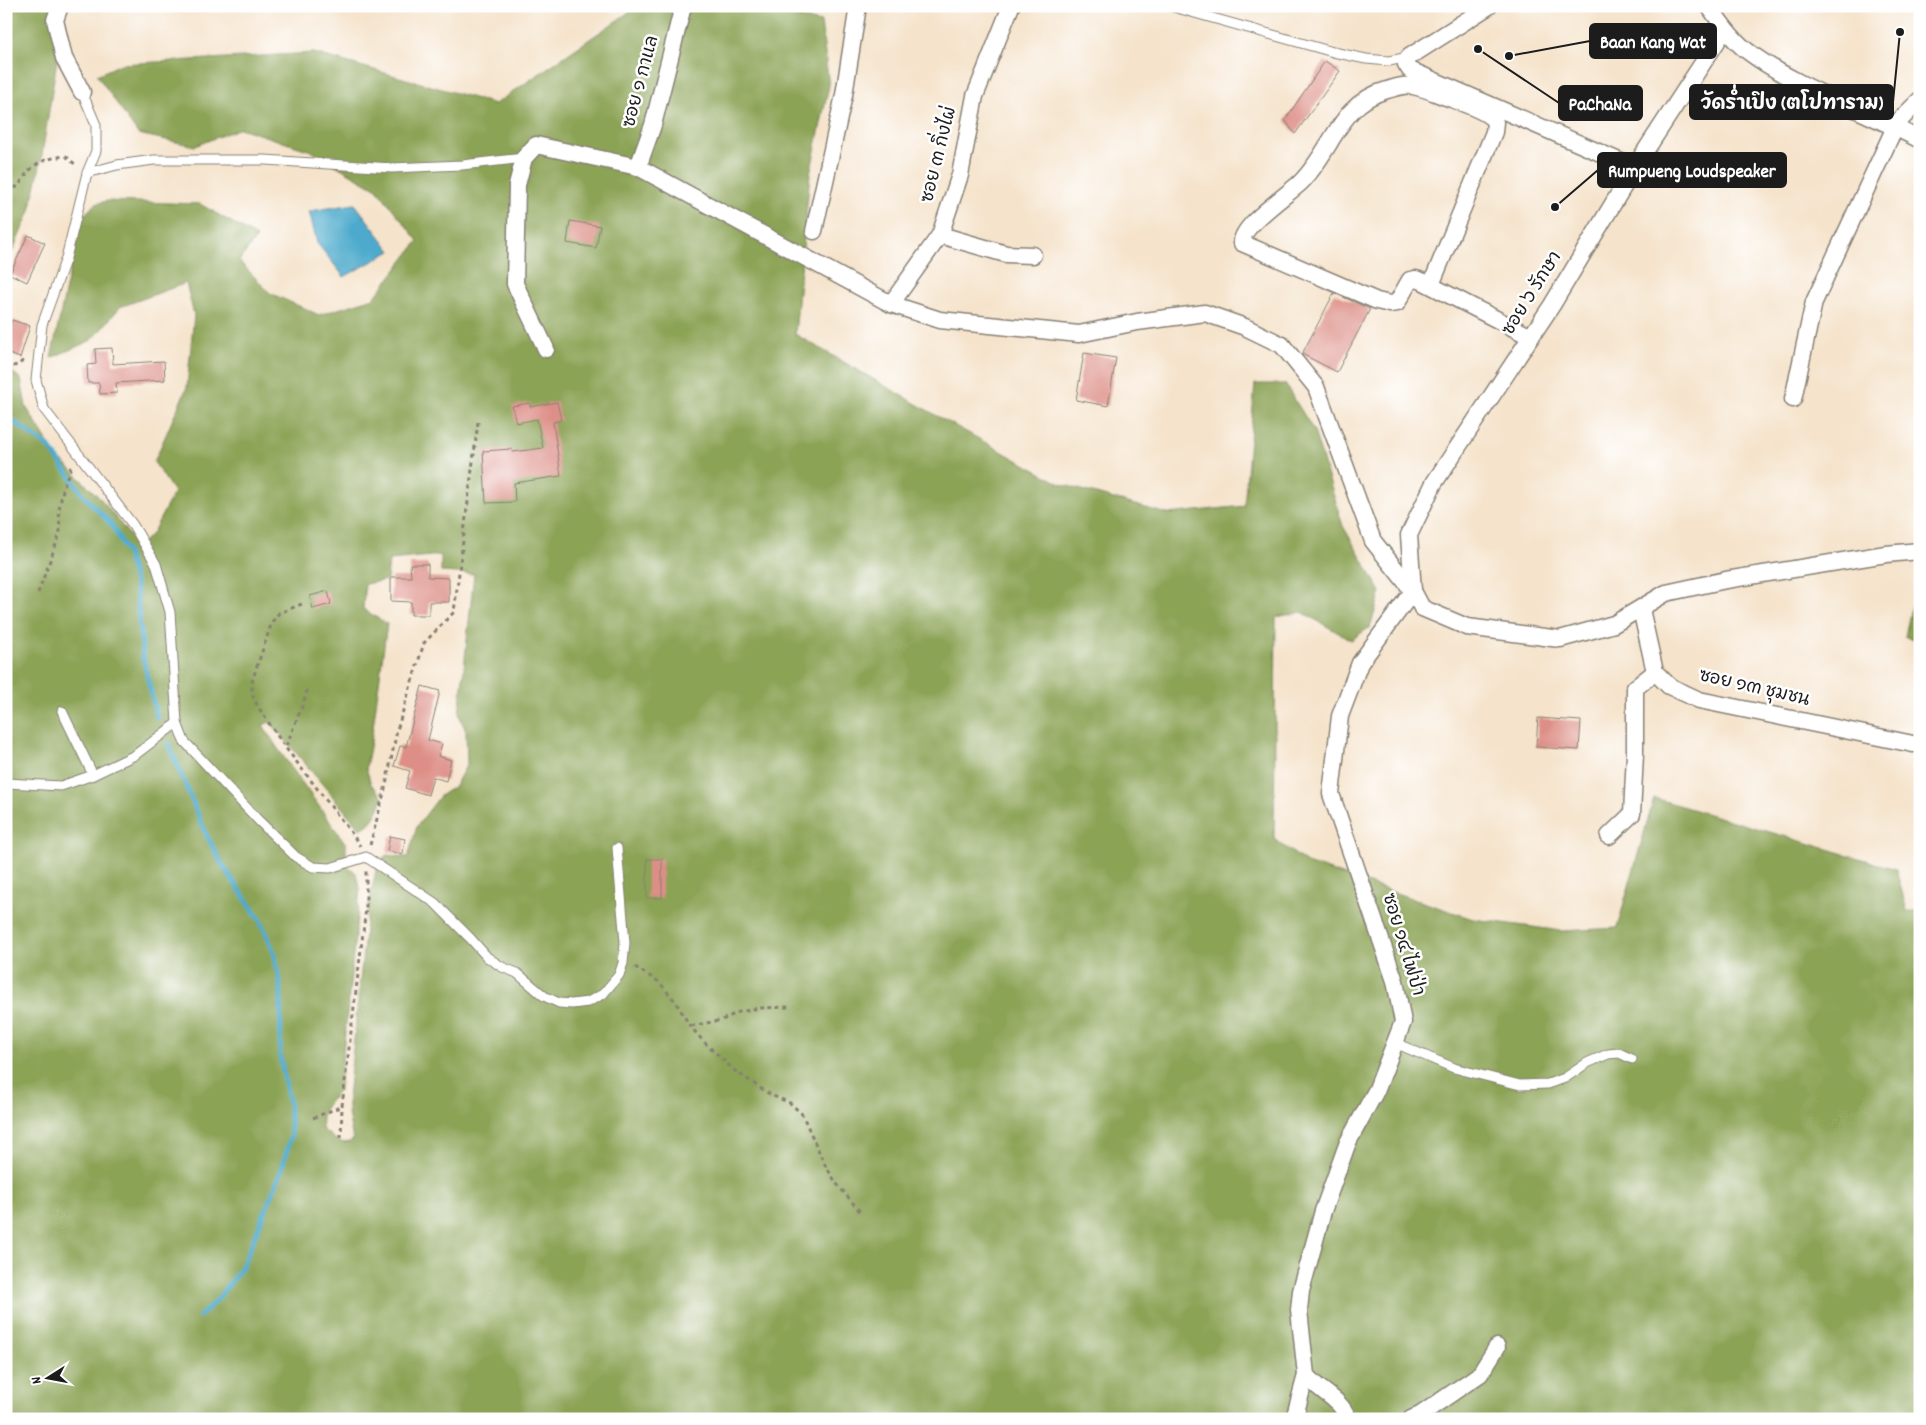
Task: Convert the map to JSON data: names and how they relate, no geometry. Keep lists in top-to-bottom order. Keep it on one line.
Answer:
{"streets":{"street":["ซอย ๑ กาแล","ซอย ๓ กิ่งไผ่","ซอย ๖ รักษา","ซอย ๑๓ ชุมชน","ซอย ๑๔ ไฟป่า"]},"crossings":[["ซอย ๖ รักษา","ซอย ๑๔ ไฟป่า"]],"places":["วัดร่ำเปิง (ตโปทาราม)","PaChaNa","Baan Kang Wat","Rumpueng Loudspeaker"],"north":"left"}
